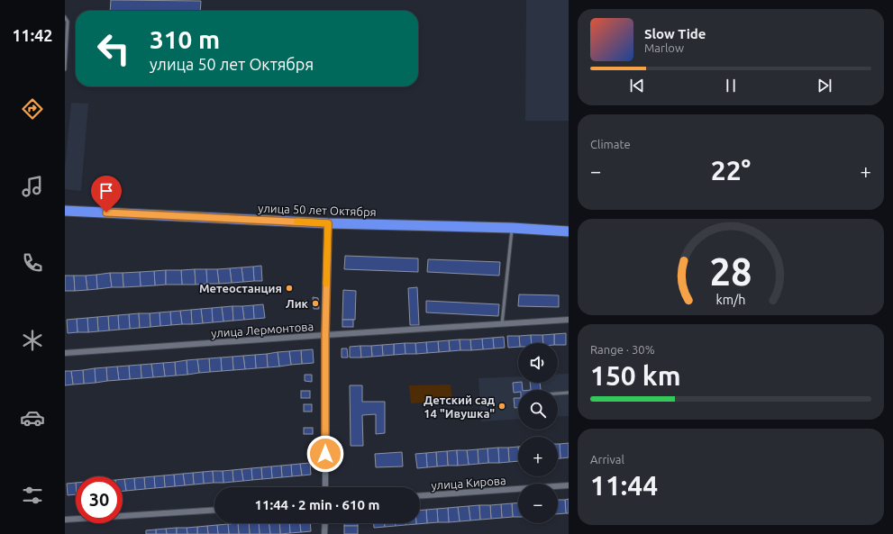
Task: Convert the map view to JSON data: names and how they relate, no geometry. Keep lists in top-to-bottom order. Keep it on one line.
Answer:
{"streets":{"highway":["улица 50 лет Октября"],"street":["улица Лермонтова","улица Кирова"]},"places":["Метеостанция","Лик","Детский сад 14 \"Ивушка\""],"page":{"tabs":"11:42","turn":["310 m","улица 50 лет Октября"],"song":["Slow Tide","Marlow"],"tile":["Climate",["Range · 30%","150 km"],["Arrival","11:44"]],"heat":["−","22°","+"],"map_buttons":["+","−"],"limit":"30","trip":"11:44 · 2 min · 610 m","gauge":["28","km/h"]}}
